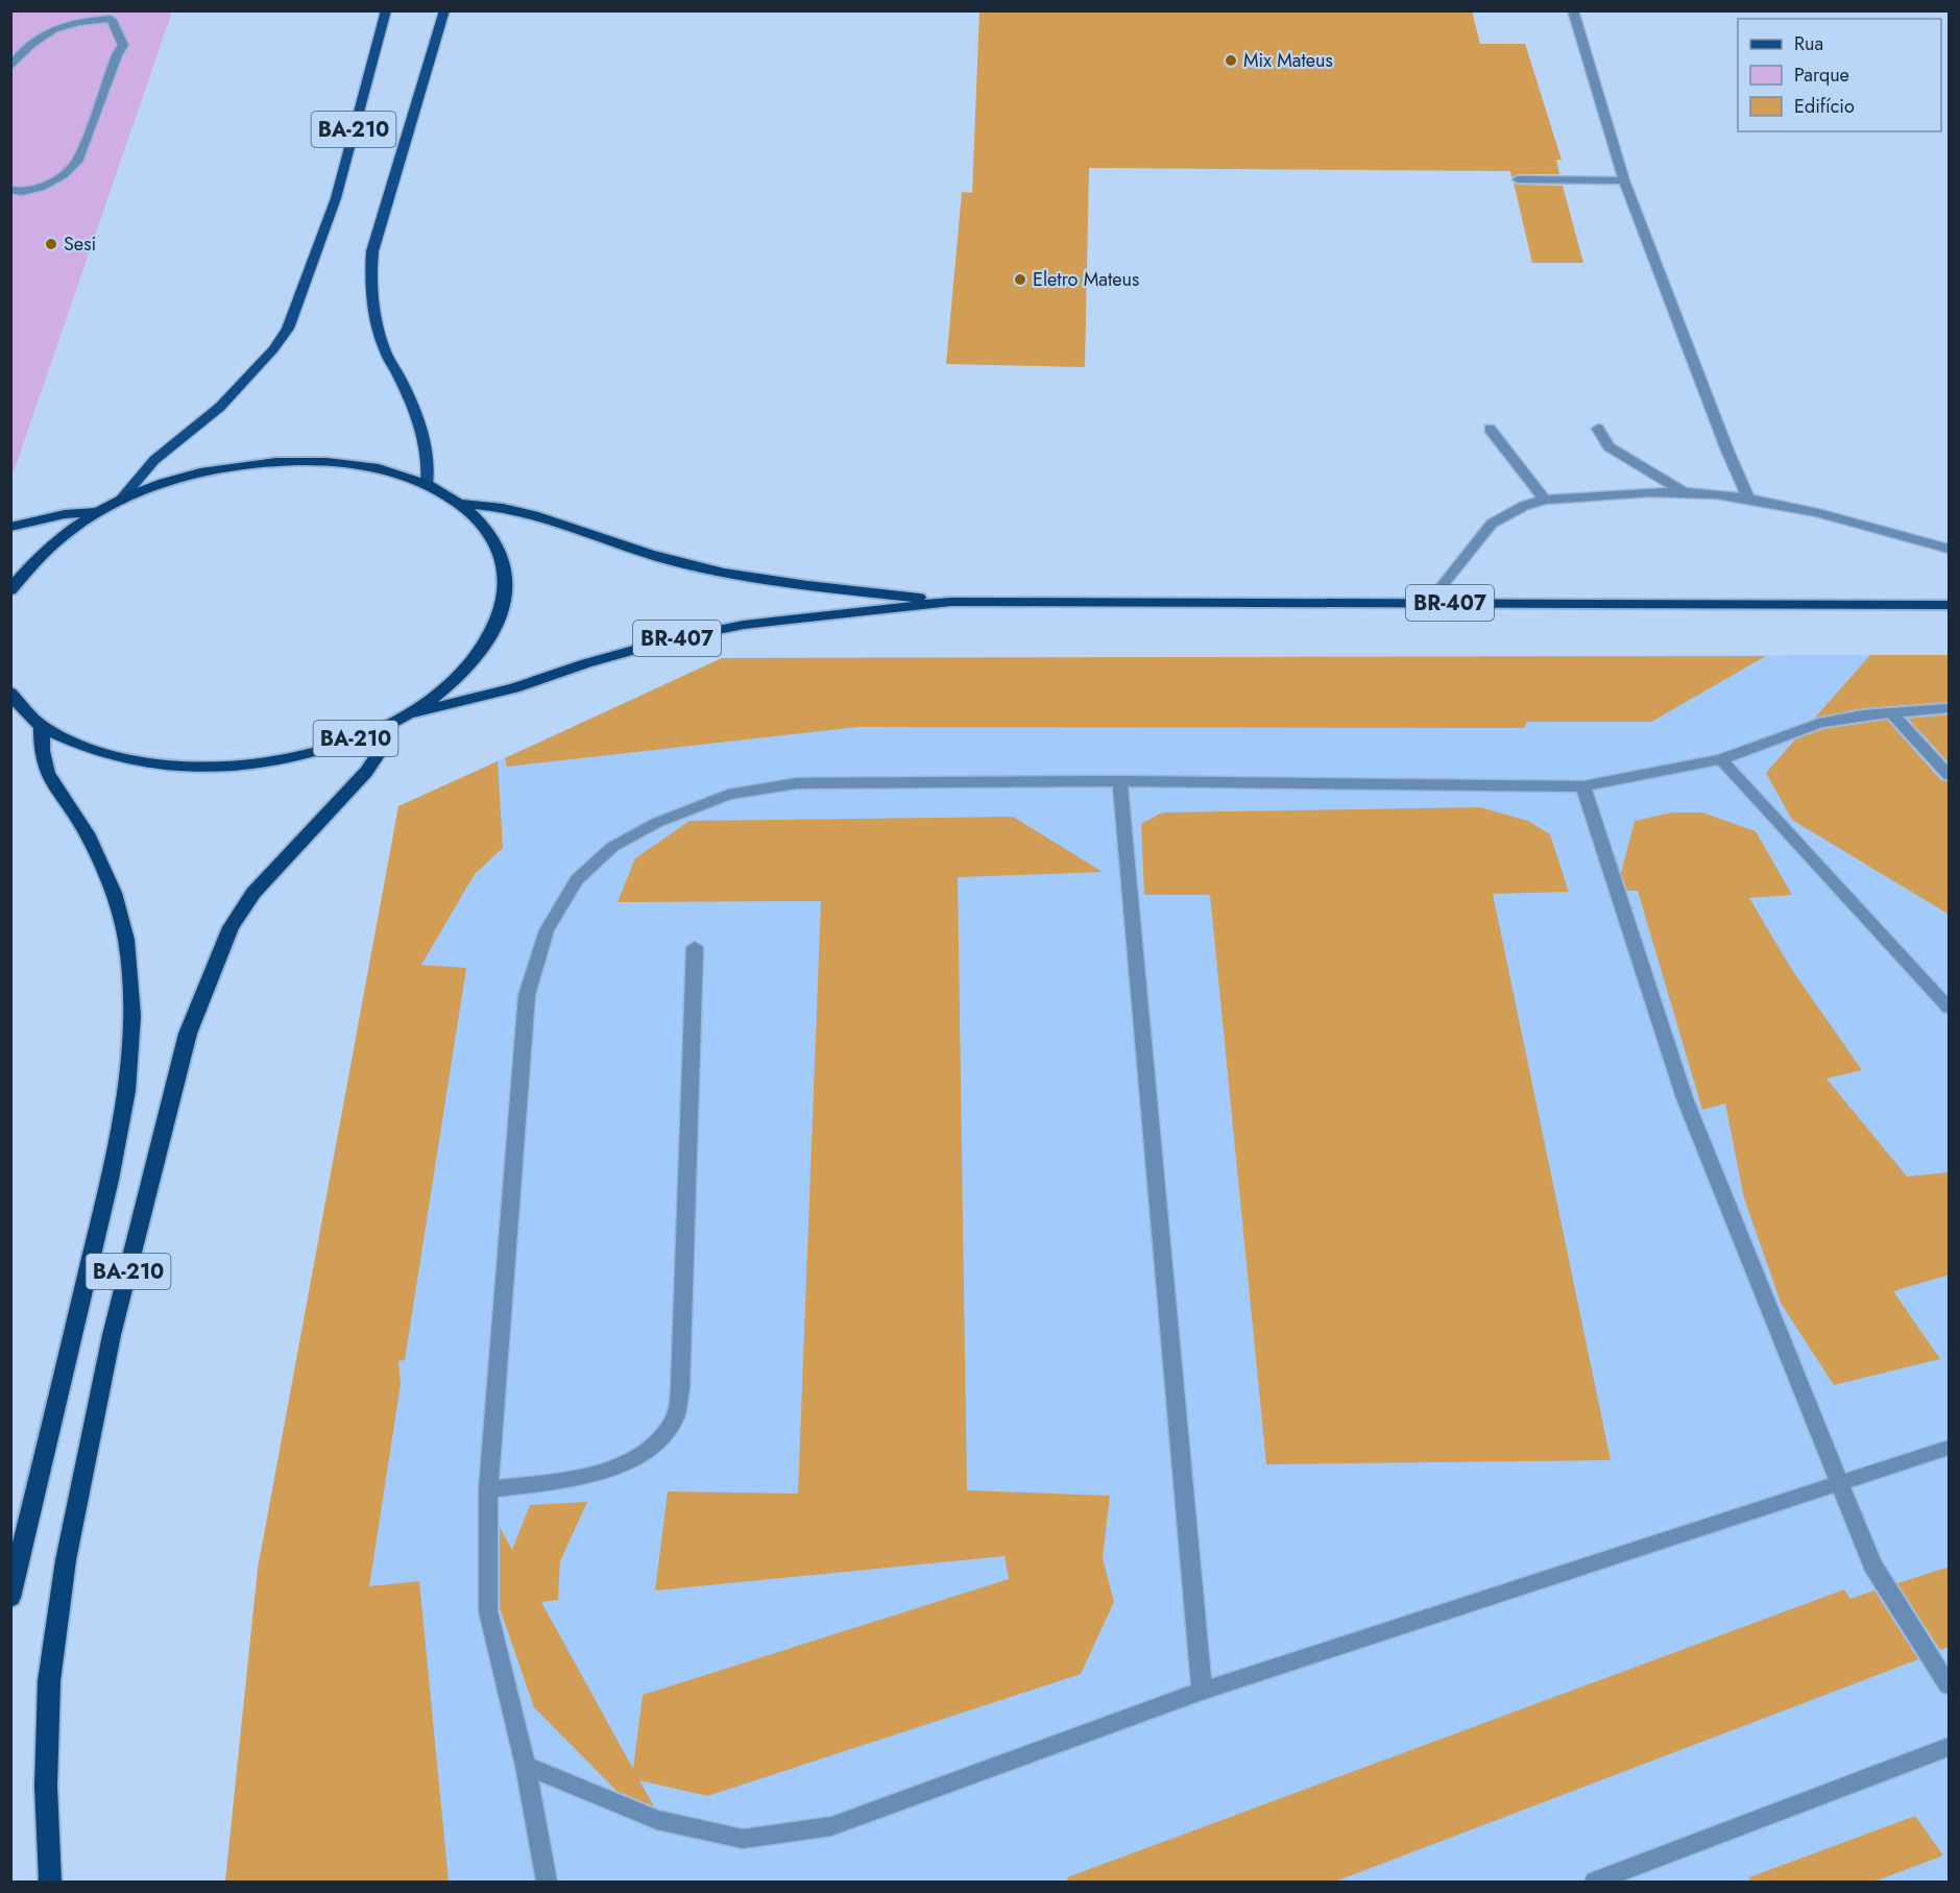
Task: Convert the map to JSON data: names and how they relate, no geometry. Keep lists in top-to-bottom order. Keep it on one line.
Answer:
{"streets":{"highway":["BA-210","BR-407"]},"crossings":[["BA-210","BR-407"]],"places":["Mix Mateus","Sesi","Eletro Mateus"],"legend":["Rua","Parque","Edifício"]}
